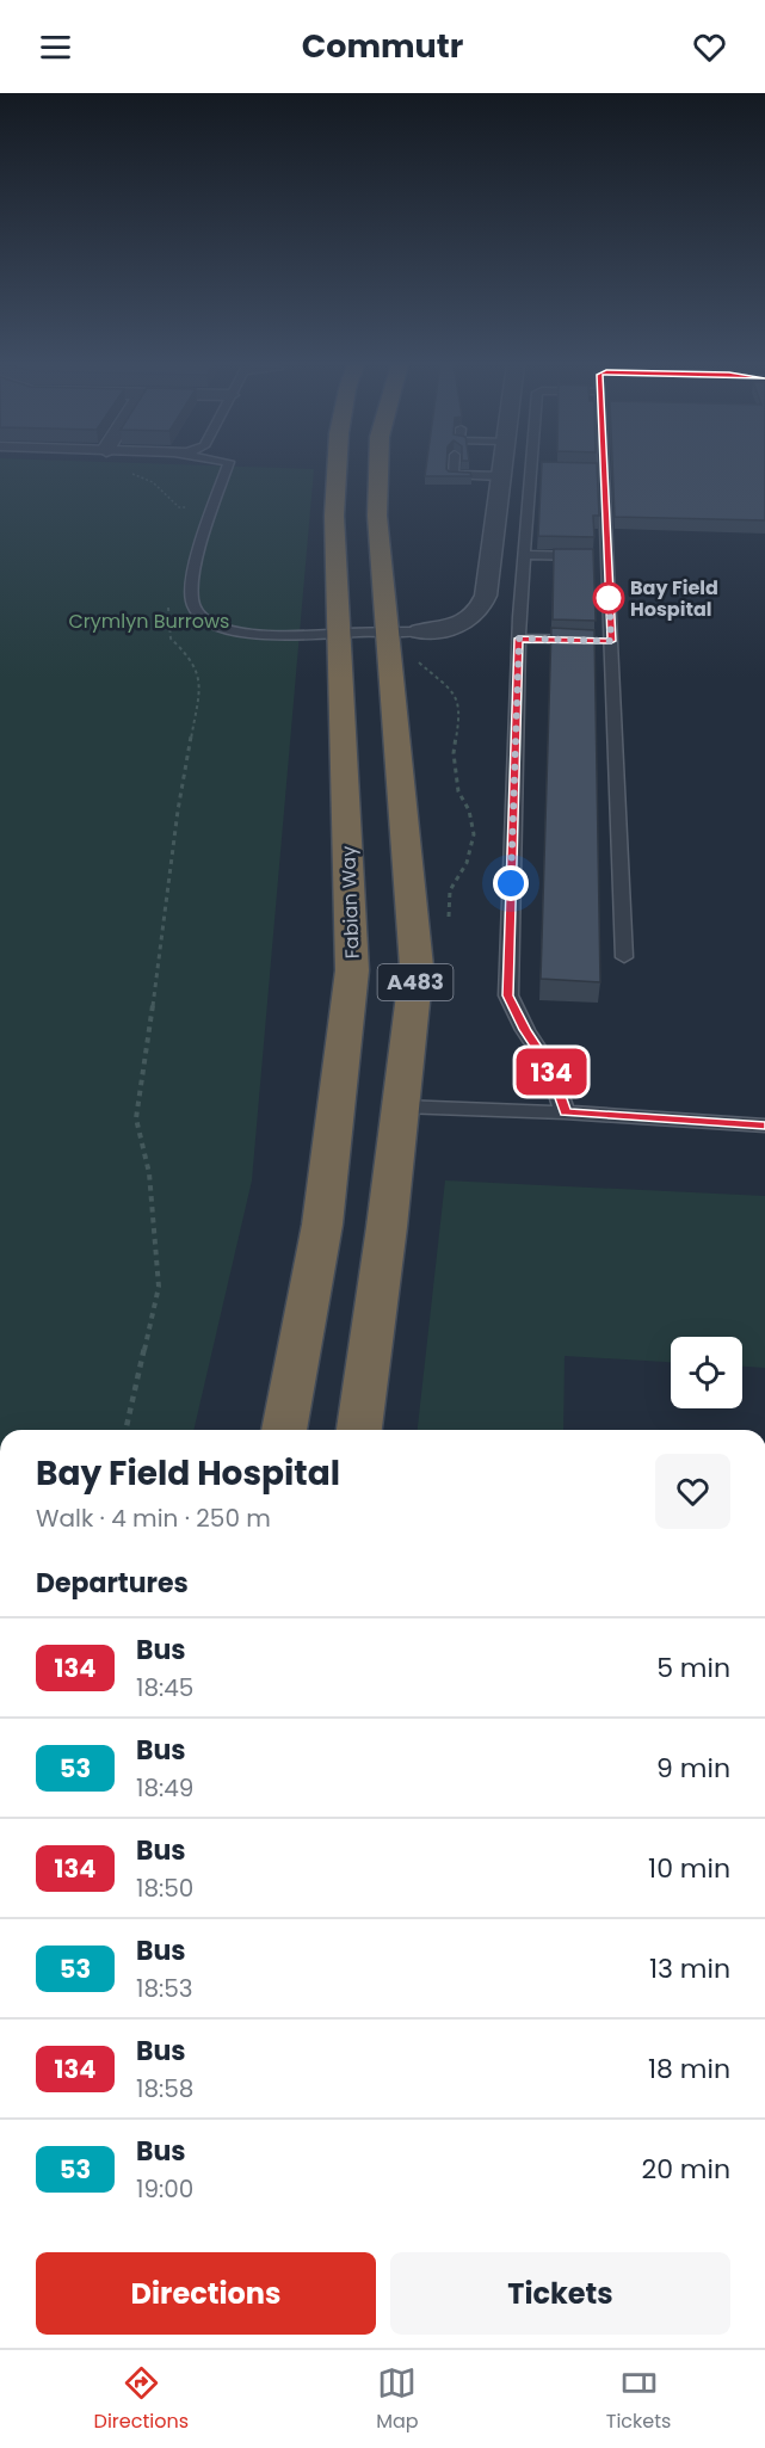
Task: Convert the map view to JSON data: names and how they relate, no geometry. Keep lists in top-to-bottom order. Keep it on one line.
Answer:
{"streets":{"highway":["Fabian Way","A483"]},"parks":["Crymlyn Burrows"],"places":["Bay Field Hospital"],"lines":["bus line 134"],"page":{"header":"Commutr","on_map":"134","heading":[["Bay Field Hospital","Walk · 4 min · 250 m"],"Departures"],"list":[{"mark":"134","name":"Bus","note":"18:45","value":"5 min"},{"mark":"53","name":"Bus","note":"18:49","value":"9 min"},{"mark":"134","name":"Bus","note":"18:50","value":"10 min"},{"mark":"53","name":"Bus","note":"18:53","value":"13 min"},{"mark":"134","name":"Bus","note":"18:58","value":"18 min"},{"mark":"53","name":"Bus","note":"19:00","value":"20 min"}],"buttons":["Directions","Tickets"],"tabs":["Directions","Map","Tickets"]}}
